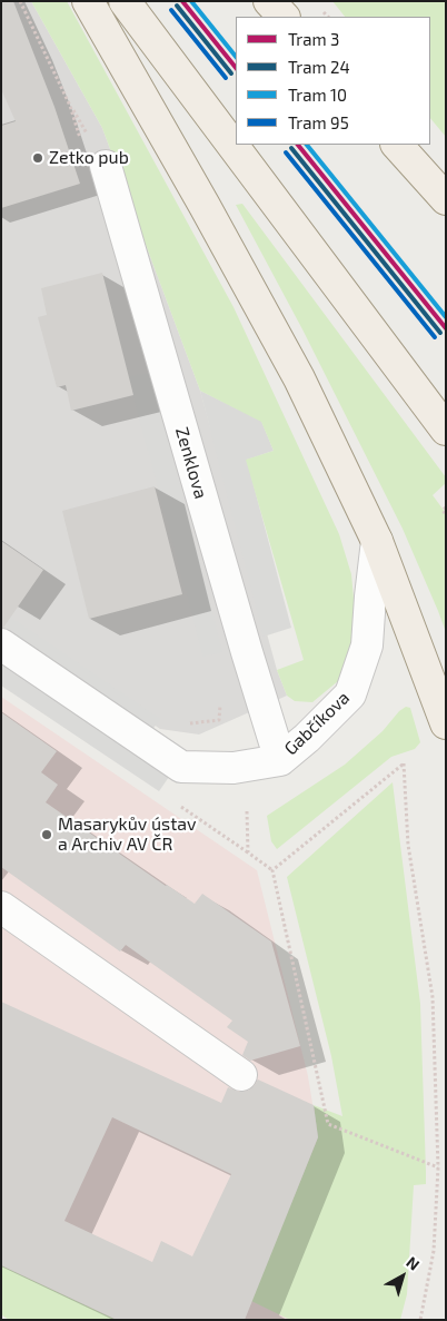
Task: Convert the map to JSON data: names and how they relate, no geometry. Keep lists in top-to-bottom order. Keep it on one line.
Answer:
{"streets":{"street":["Zenklova","Gabčíkova"]},"crossings":[["Zenklova","Gabčíkova"]],"places":["Zetko pub","Masarykův ústav a Archiv AV ČR"],"lines":["tram line 3","tram line 10","tram line 24","tram line 95"],"legend":["Tram 3","Tram 24","Tram 10","Tram 95"],"north":"top right"}
